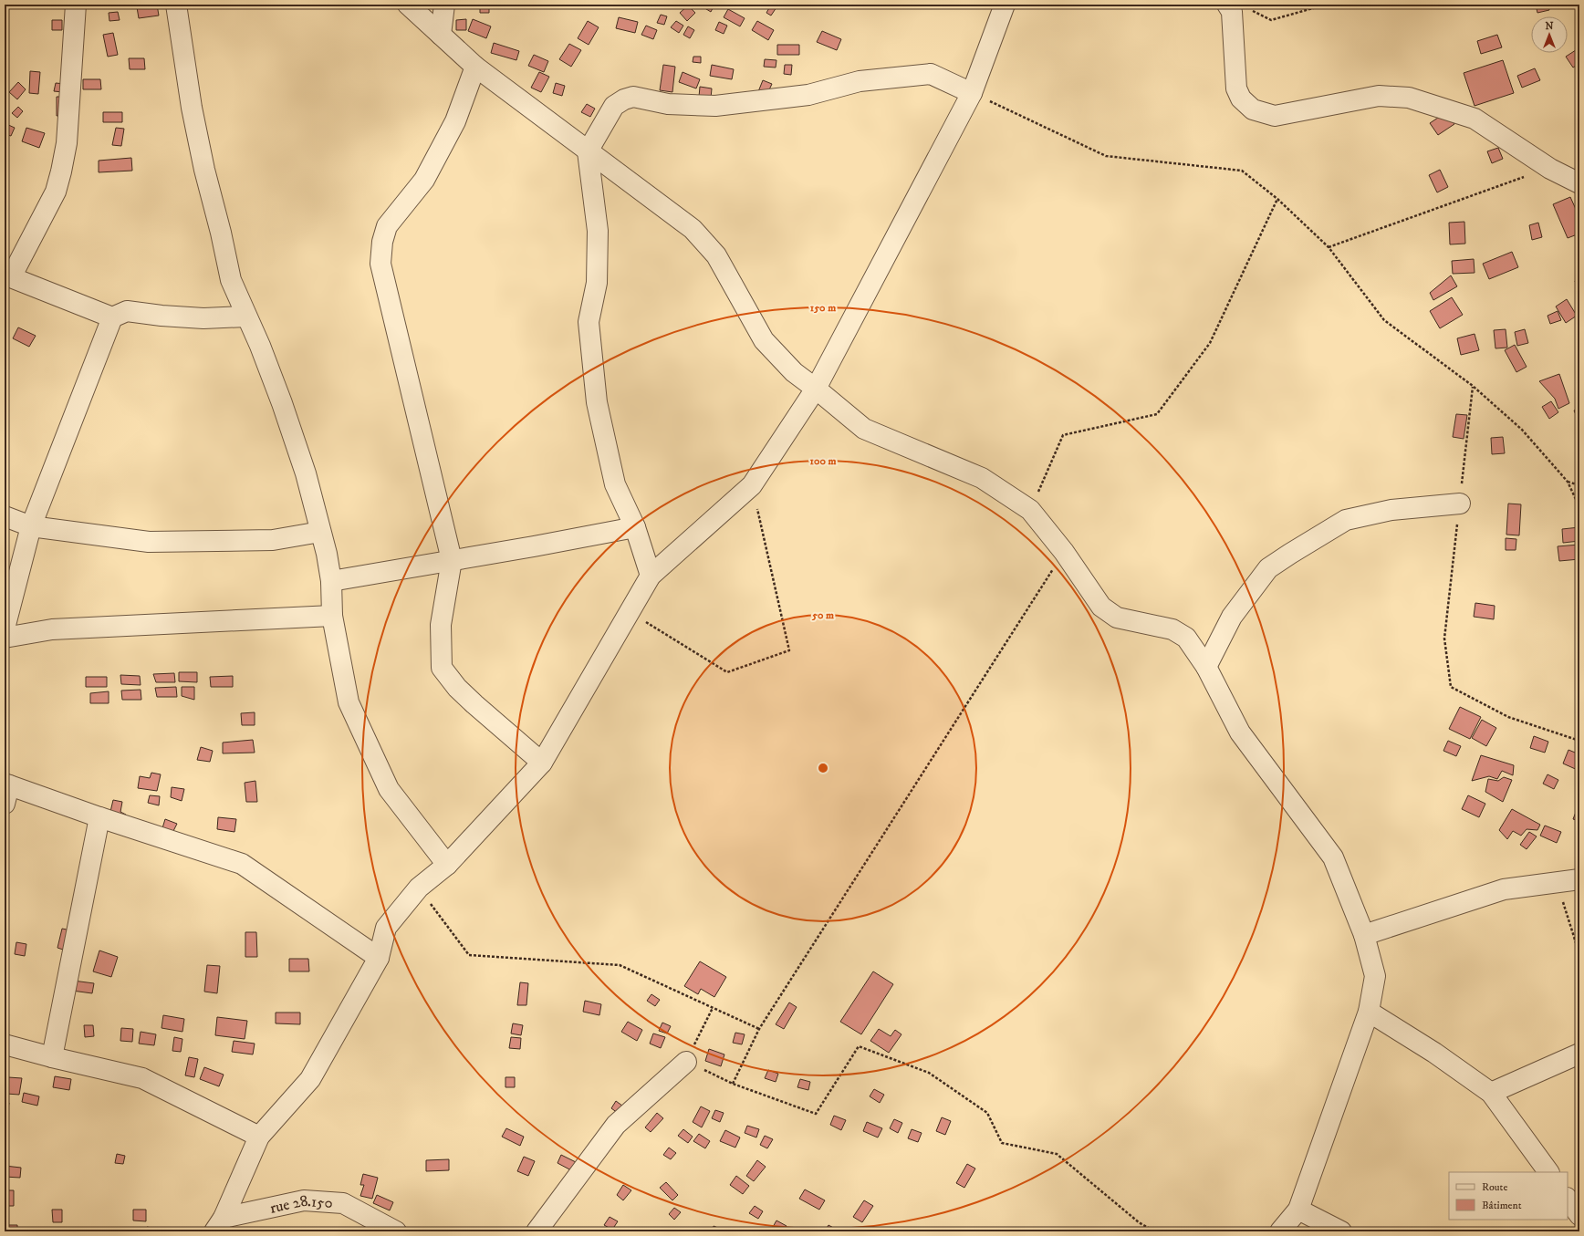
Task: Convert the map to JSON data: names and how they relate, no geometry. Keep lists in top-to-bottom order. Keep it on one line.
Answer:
{"streets":{"street":["rue 28.150"]},"legend":["Route","Bâtiment"],"north":"top","rings":["150 m","100 m","50 m"]}
